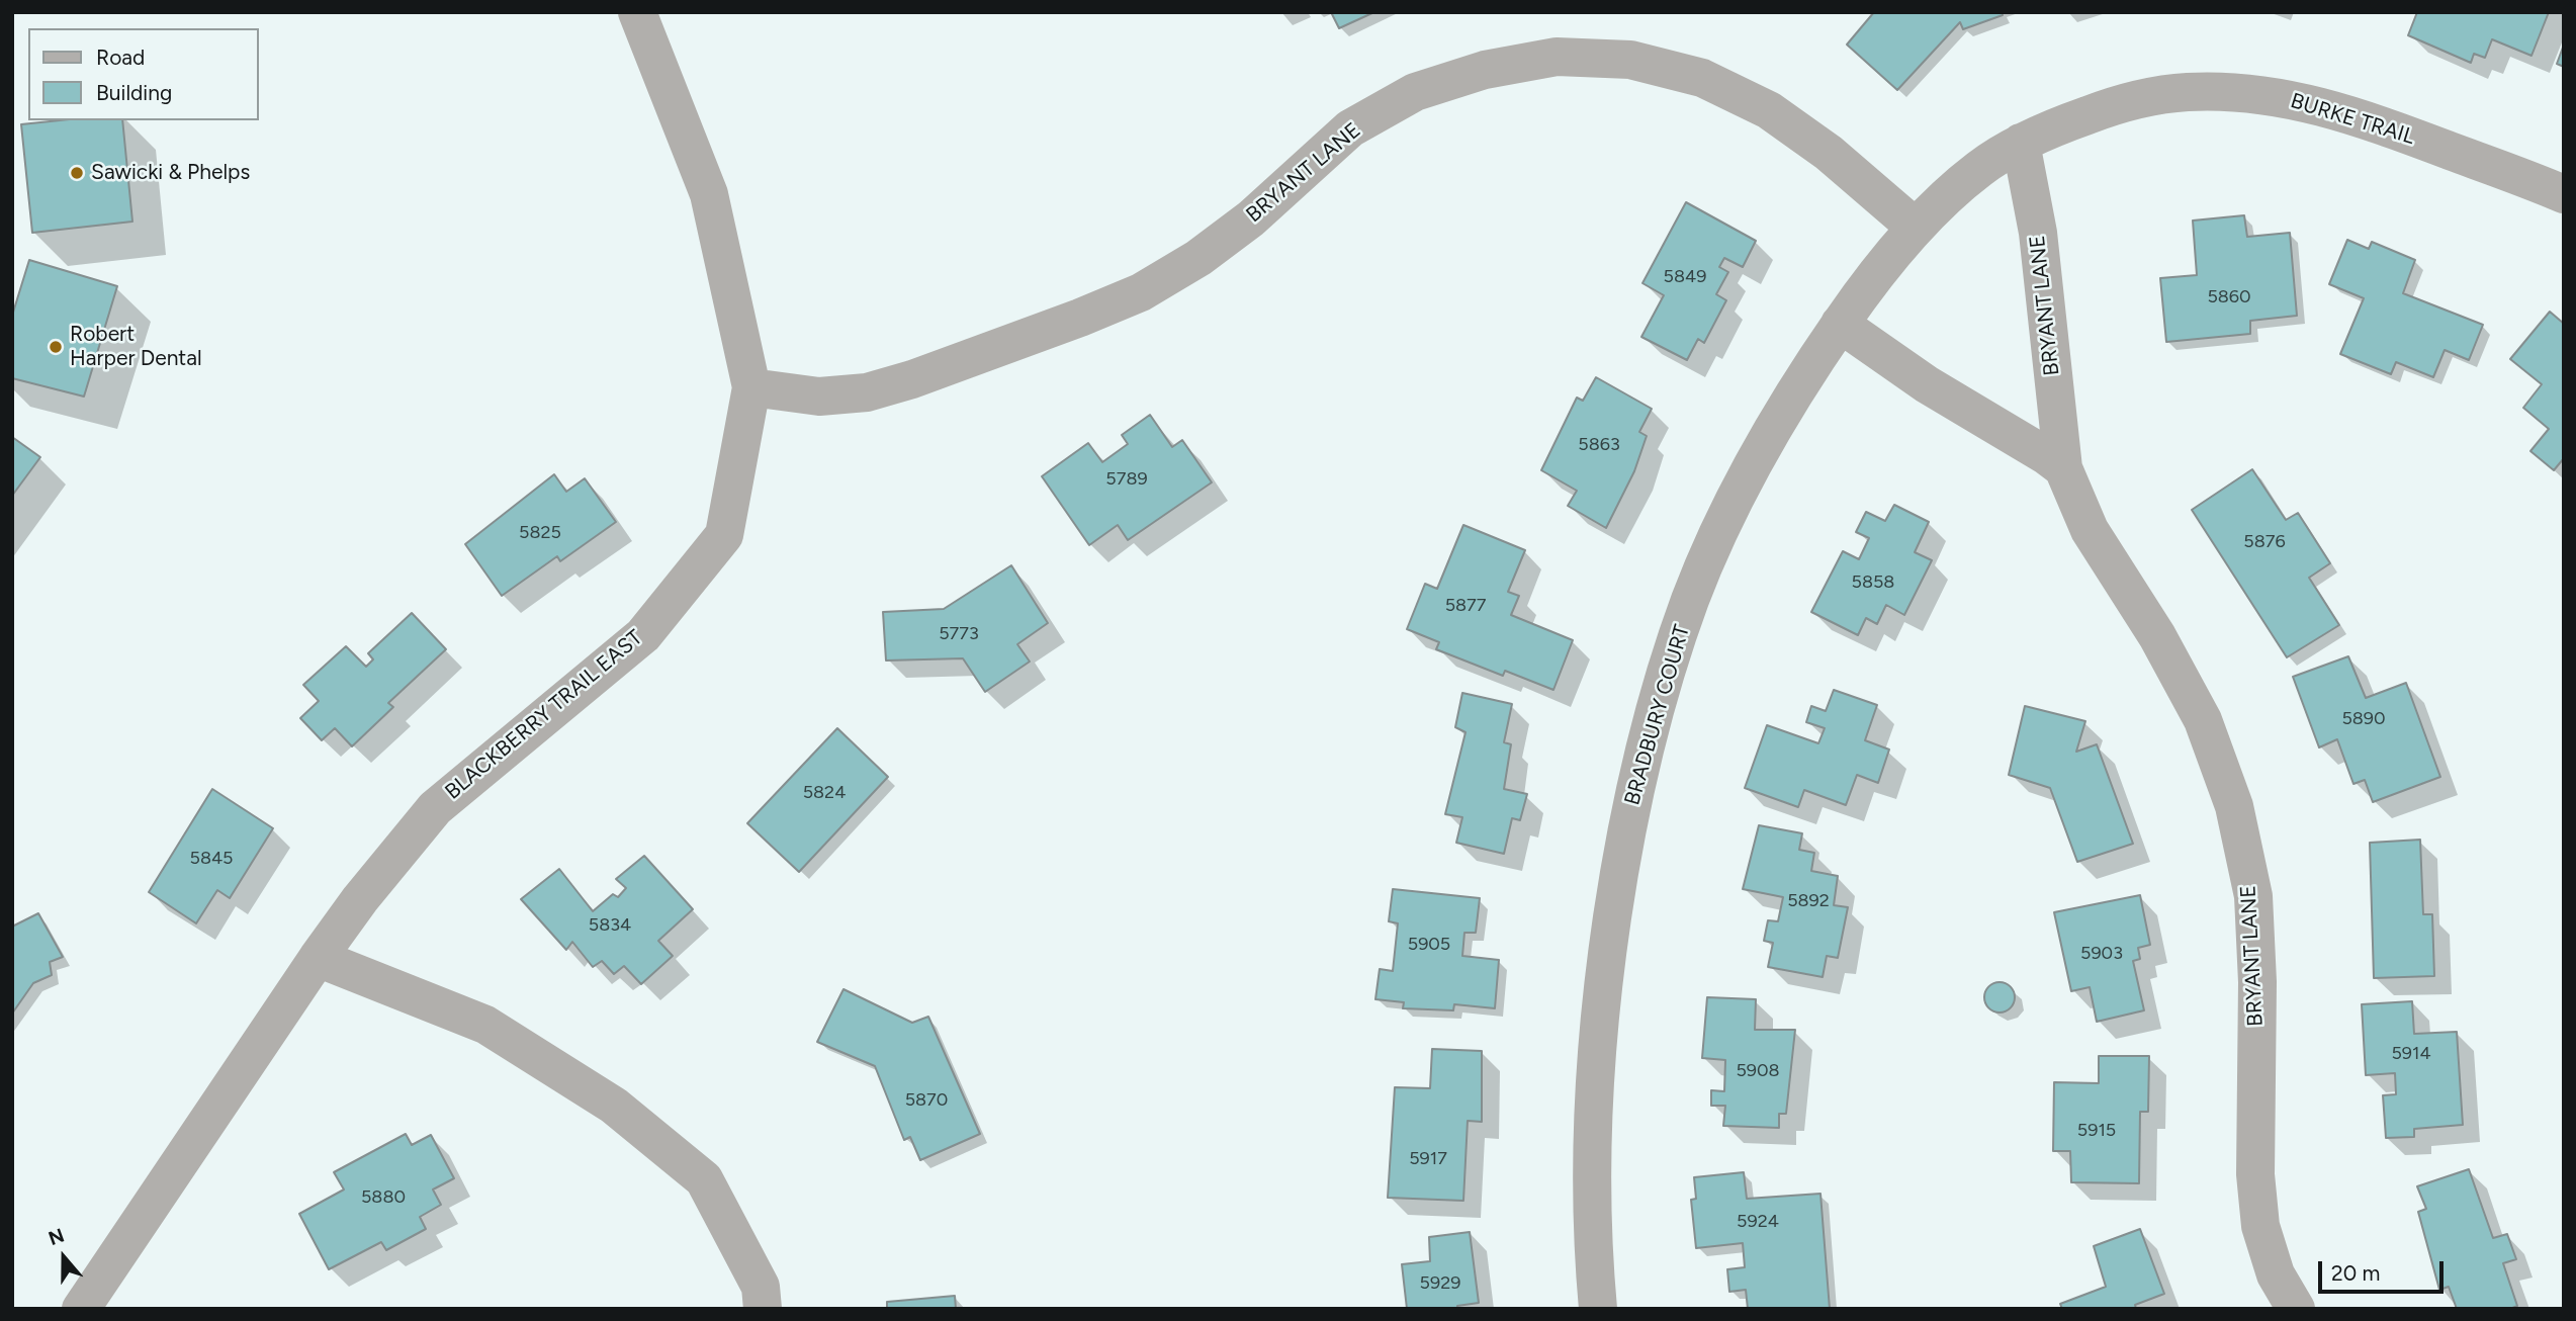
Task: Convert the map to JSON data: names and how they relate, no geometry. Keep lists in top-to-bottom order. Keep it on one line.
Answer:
{"streets":{"street":["BURKE TRAIL","BRYANT LANE","BLACKBERRY TRAIL EAST","BRADBURY COURT"]},"crossings":[["BURKE TRAIL","BRYANT LANE"],["BURKE TRAIL","BRADBURY COURT"],["BRYANT LANE","BLACKBERRY TRAIL EAST"],["BRYANT LANE","BRADBURY COURT"]],"places":["Sawicki & Phelps","Robert Harper Dental"],"house_numbers":["5849","5860","5863","5789","5825","5876","5858","5877","5773","5890","5824","5845","5892","5834","5905","5903","5914","5908","5870","5915","5917","5880","5924","5929"],"legend":["Road","Building"],"scale_bar":"20 m","north":"top"}
